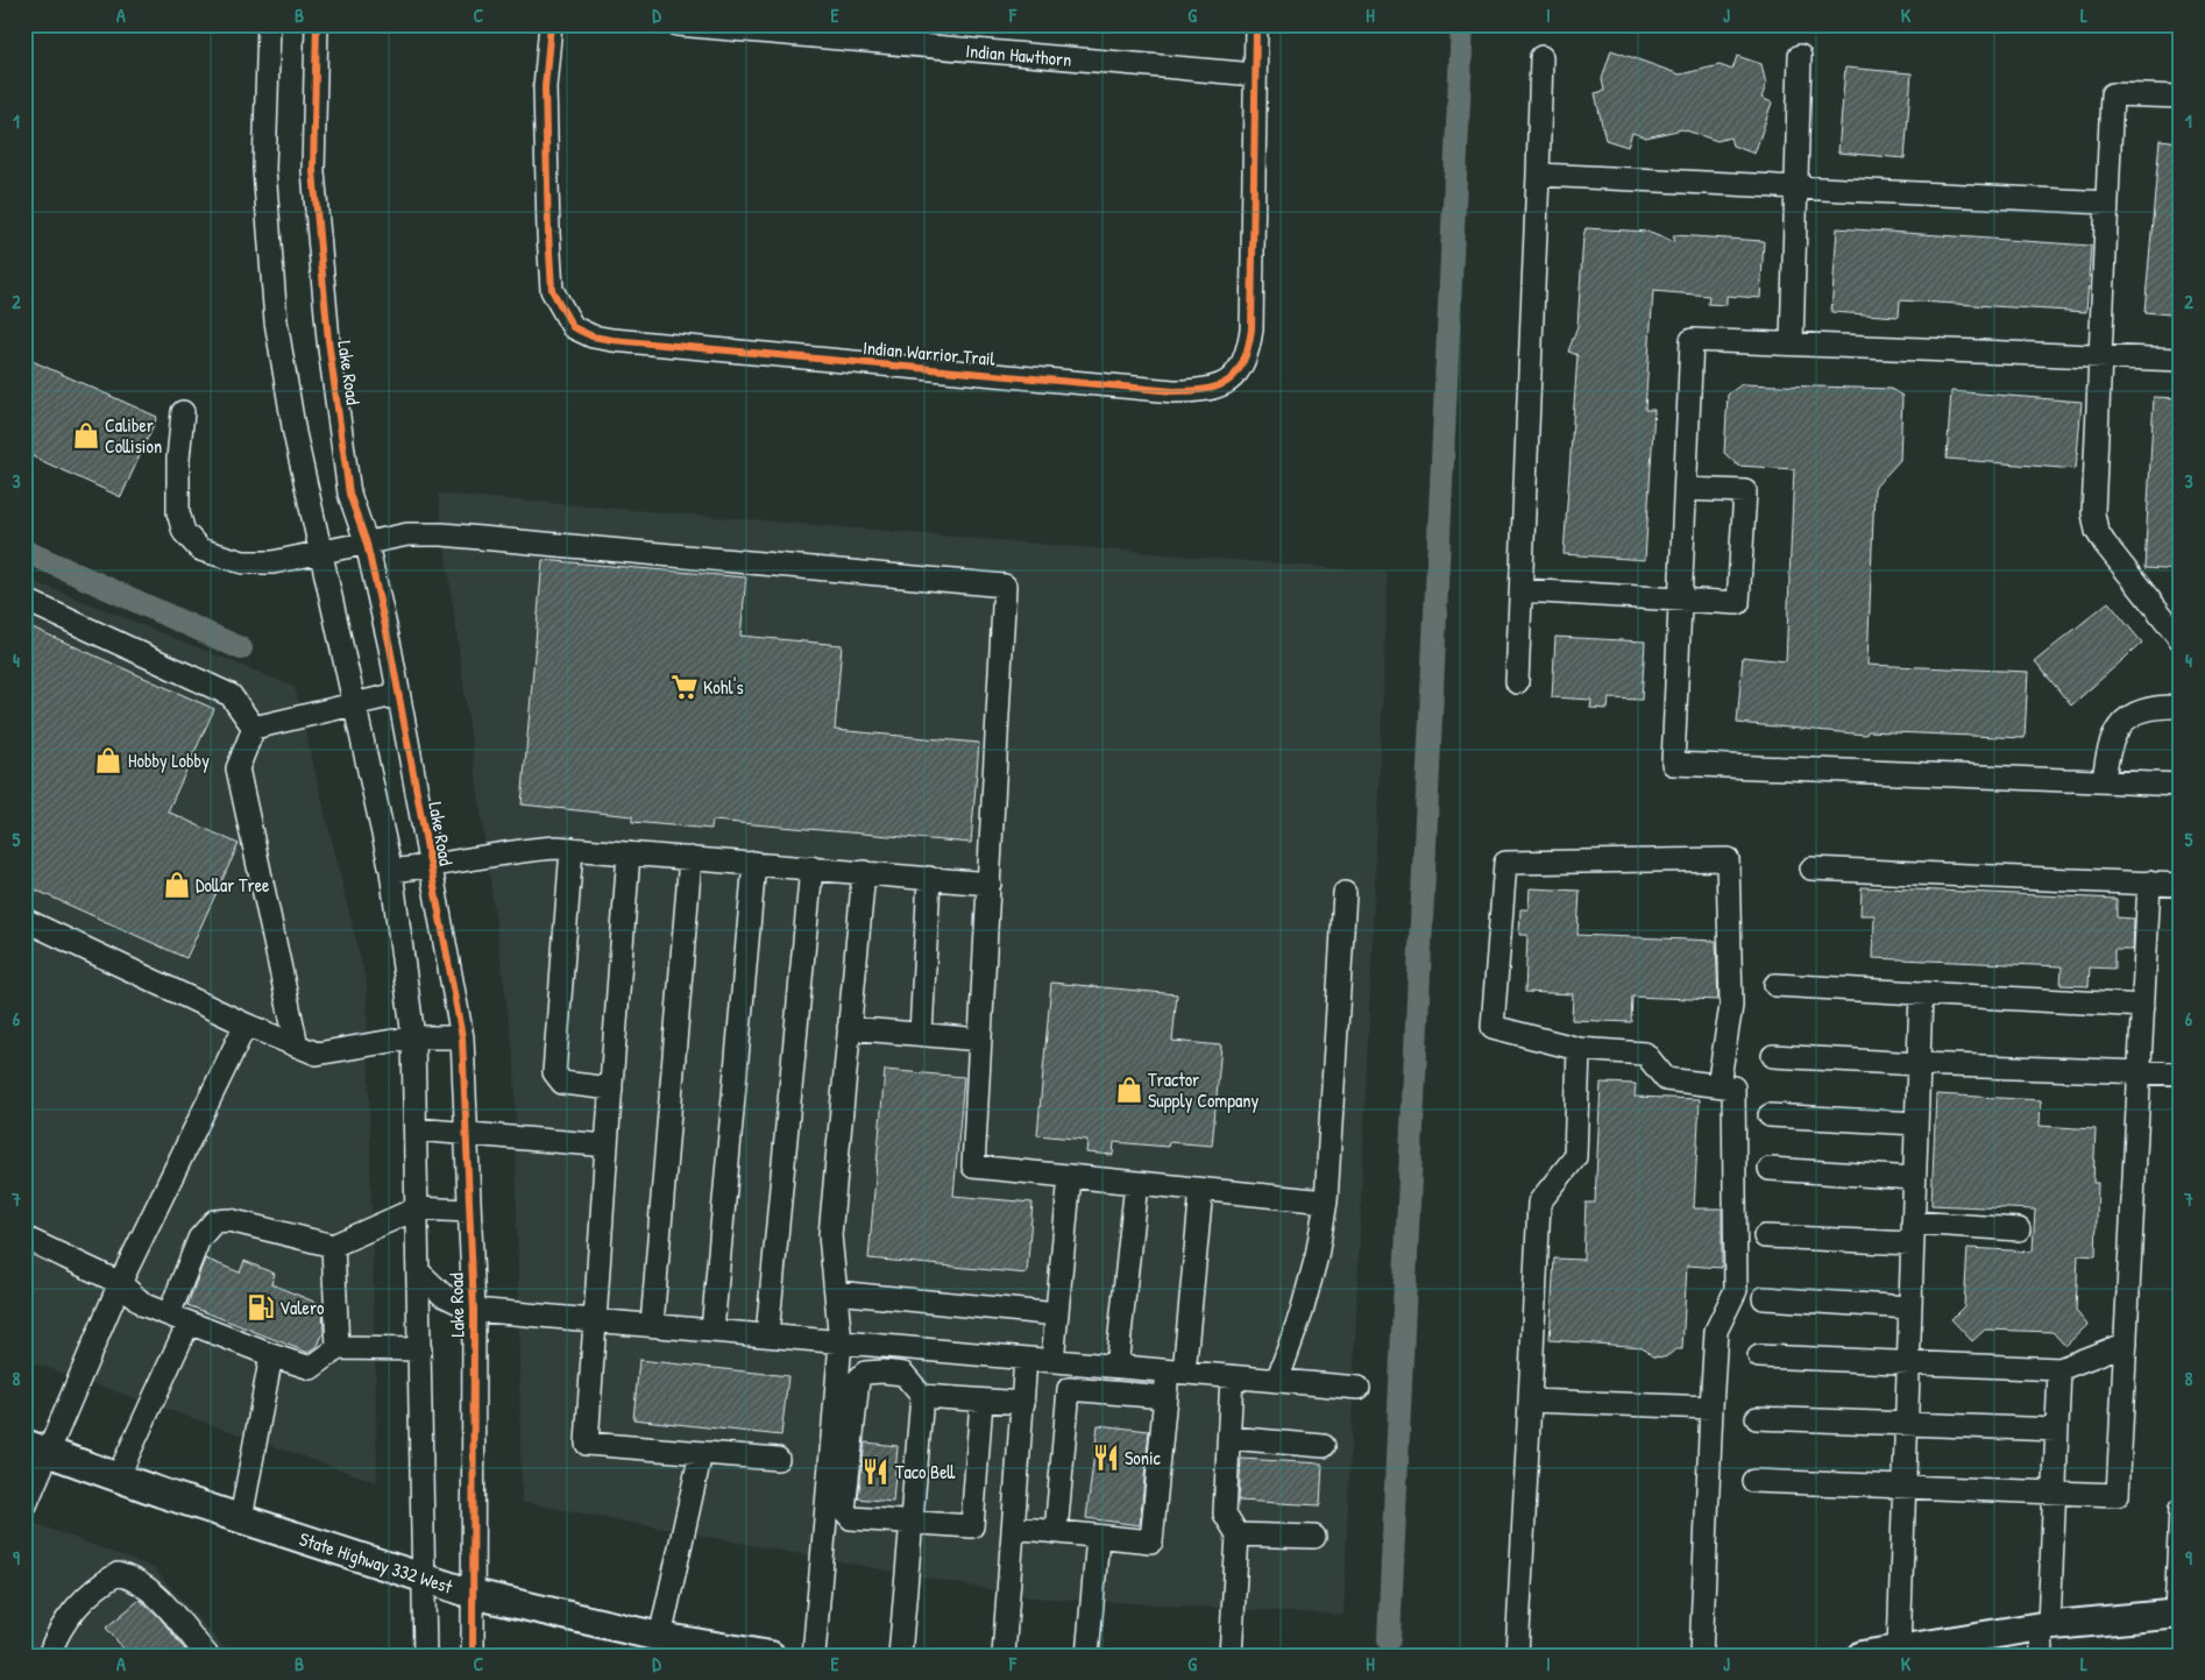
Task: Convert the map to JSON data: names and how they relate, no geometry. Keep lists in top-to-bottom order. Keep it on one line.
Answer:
{"streets":{"main road":["State Highway 332 West"],"street":["Indian Hawthorn","Indian Warrior Trail","Lake Road"]},"crossings":[["Indian Hawthorn","Indian Warrior Trail"],["Lake Road","State Highway 332 West"]],"places":{"shop":["Caliber Collision","Hobby Lobby","Dollar Tree","Tractor Supply Company"],"supermarket":["Kohl's"],"fuel station":["Valero"],"restaurant":["Sonic","Taco Bell"]},"grid":{"columns":["A","B","C","D","E","F","G","H","I","J","K","L"],"rows":["1","2","3","4","5","6","7","8","9"]}}
